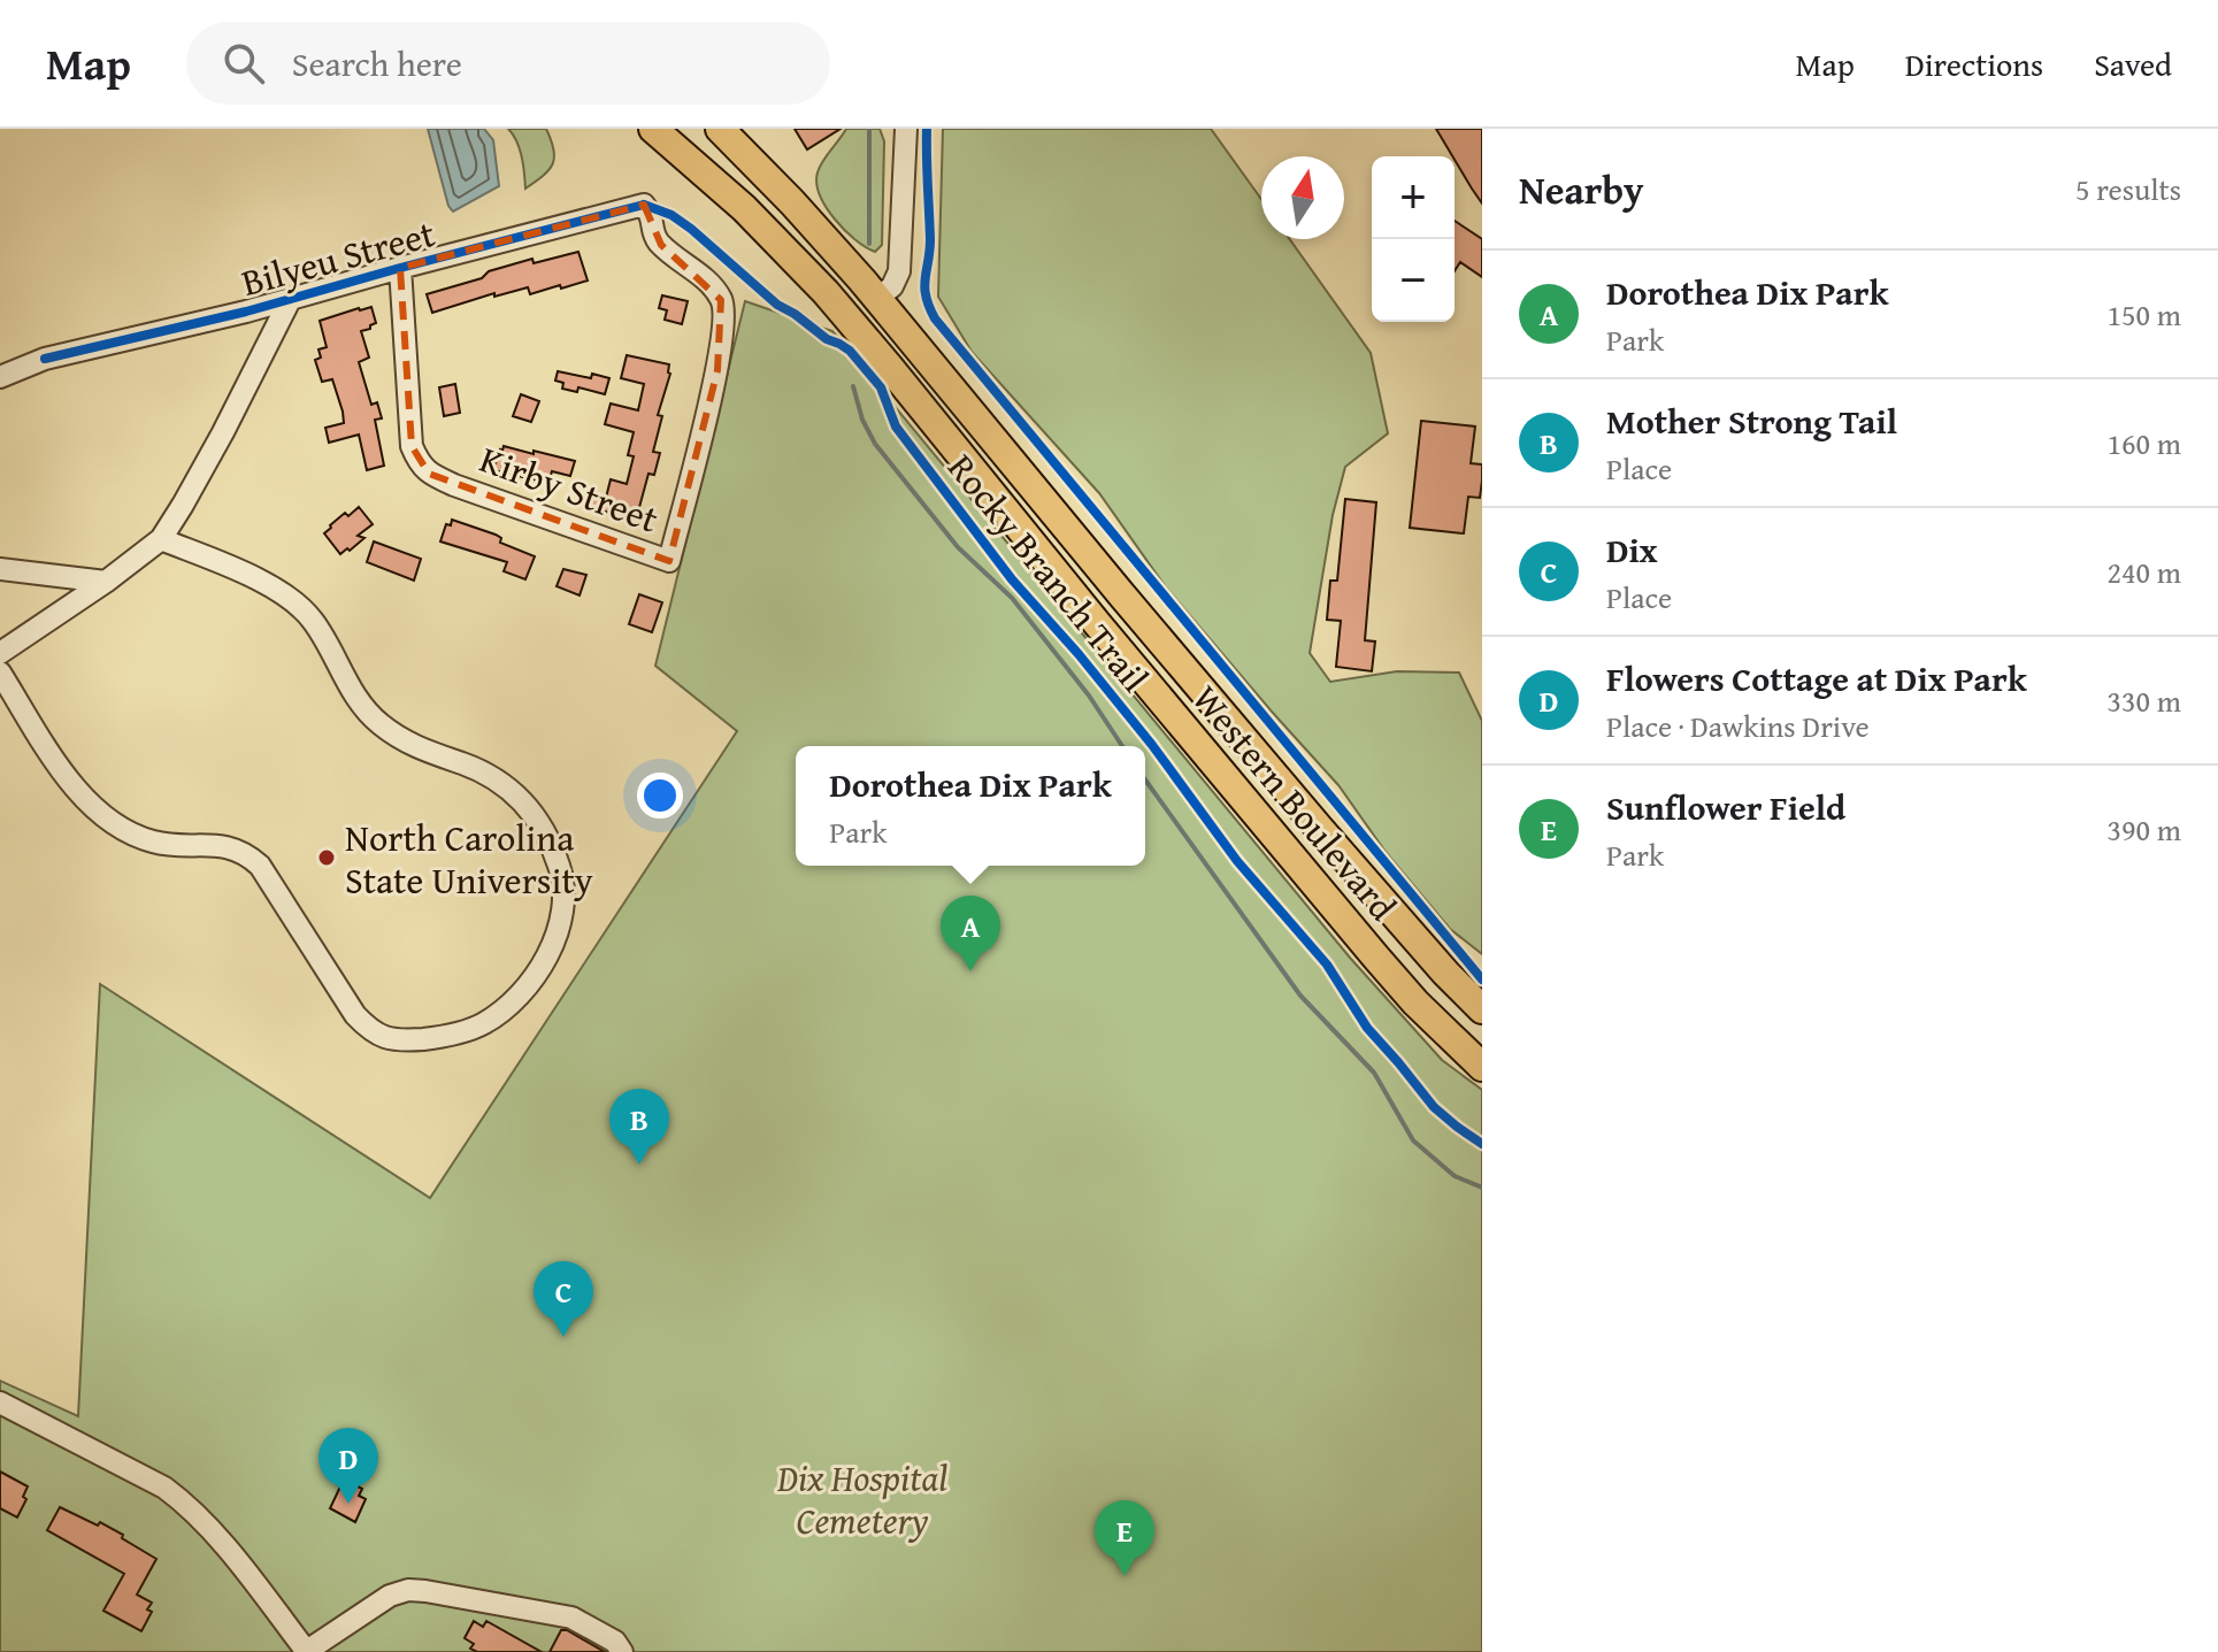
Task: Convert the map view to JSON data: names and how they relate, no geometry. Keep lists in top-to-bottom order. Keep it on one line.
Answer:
{"streets":{"main road":["Western Boulevard"],"street":["Bilyeu Street","Kirby Street"],"cycle path":["Rocky Branch Trail"]},"crossings":[["Bilyeu Street","Kirby Street"]],"parks":["Dix Hospital Cemetery"],"places":["North Carolina State University"],"north":"top","page":{"header":"Map","search":"Search here","nav":["Map","Directions","Saved"],"heading":["Nearby","5 results"],"map_buttons":["+","−"],"list":[{"mark":"A","name":"Dorothea Dix Park","note":"Park","value":"150 m"},{"mark":"B","name":"Mother Strong Tail","note":"Place","value":"160 m"},{"mark":"C","name":"Dix","note":"Place","value":"240 m"},{"mark":"D","name":"Flowers Cottage at Dix Park","note":"Place · Dawkins Drive","value":"330 m"},{"mark":"E","name":"Sunflower Field","note":"Park","value":"390 m"}],"popup":["Dorothea Dix Park","Park"],"pins":["A","B","C","D","E"]}}
